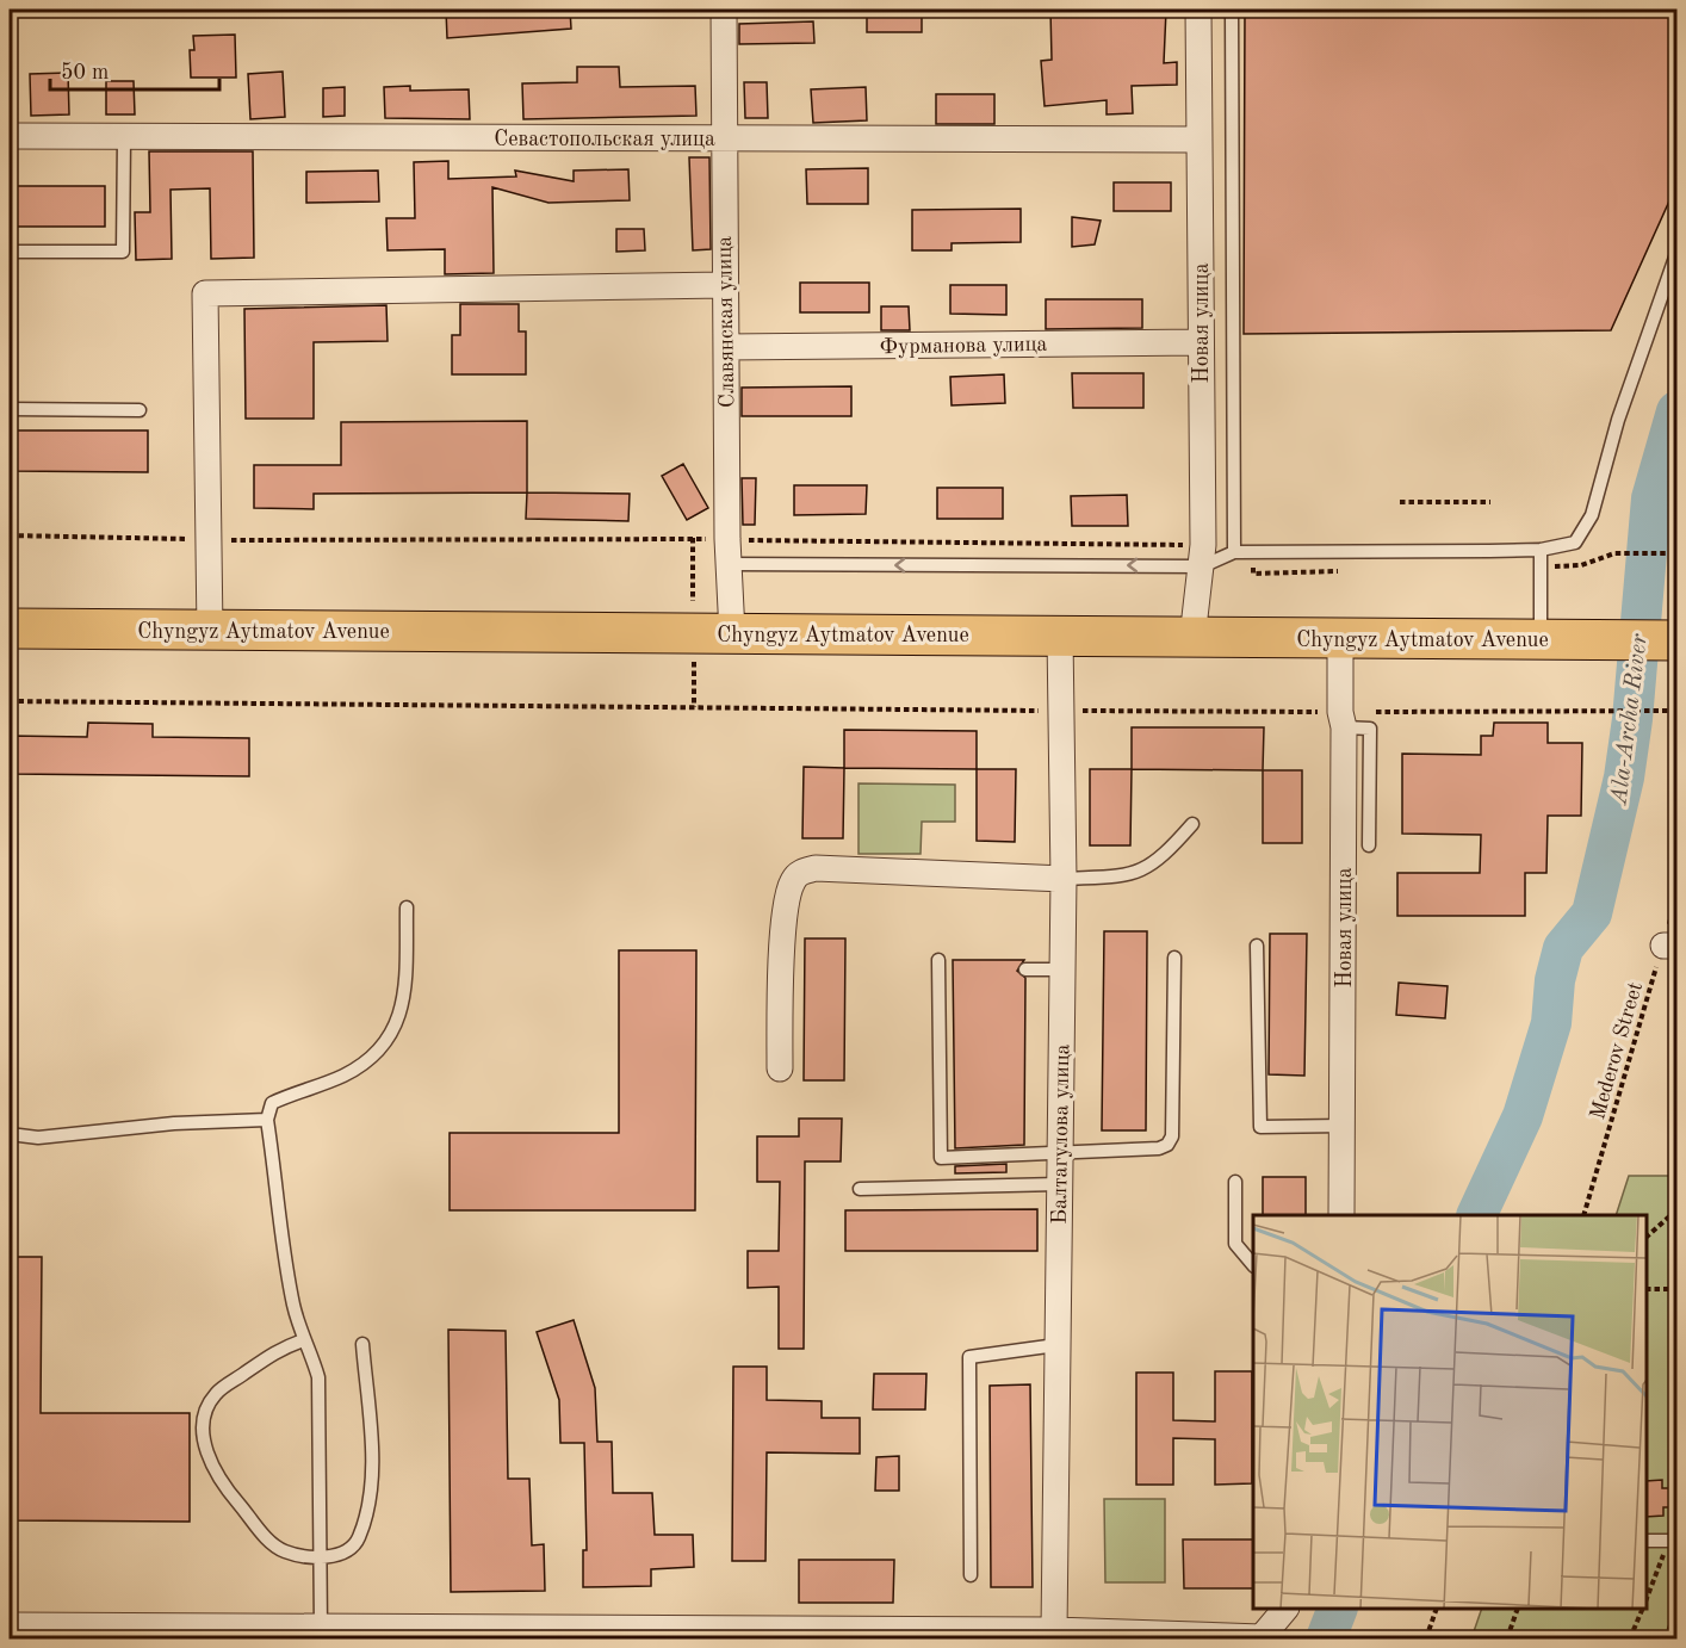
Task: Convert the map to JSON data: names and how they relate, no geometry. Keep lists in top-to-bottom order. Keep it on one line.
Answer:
{"streets":{"main road":["Chyngyz Aytmatov Avenue"],"street":["Севастопольская улица","Славянская улица","Новая улица","Фурманова улица","Балтагулова улица"],"path":["Mederov Street"]},"crossings":[["Севастопольская улица","Славянская улица"],["Севастопольская улица","Новая улица"],["Славянская улица","Фурманова улица"],["Славянская улица","Chyngyz Aytmatov Avenue"],["Новая улица","Фурманова улица"],["Новая улица","Chyngyz Aytmatov Avenue"],["Chyngyz Aytmatov Avenue","Балтагулова улица"]],"water":["Ala-Archa River"],"scale_bar":"50 m"}
